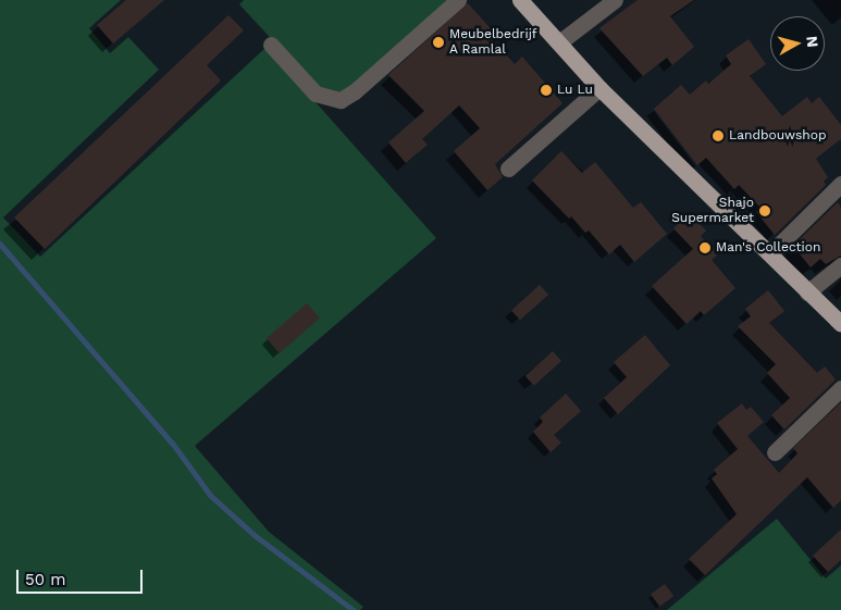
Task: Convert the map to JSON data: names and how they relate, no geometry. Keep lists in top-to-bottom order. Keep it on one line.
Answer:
{"places":["Meubelbedrijf A Ramlal","Lu Lu","Landbouwshop","Shajo Supermarket","Man's Collection"],"scale_bar":"50 m","north":"right"}
